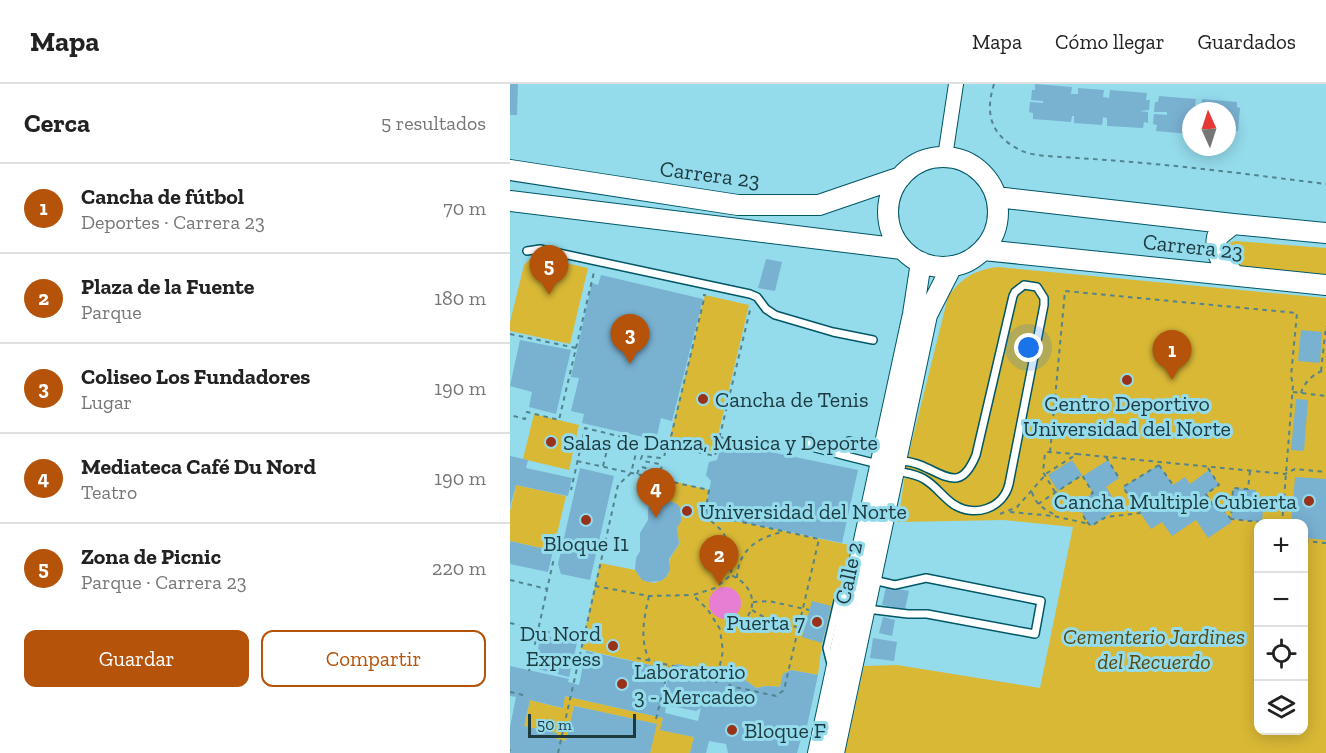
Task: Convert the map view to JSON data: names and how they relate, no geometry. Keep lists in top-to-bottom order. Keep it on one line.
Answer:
{"streets":{"street":["Carrera 23","Calle 2"]},"crossings":[["Carrera 23","Calle 2"]],"parks":["Cementerio Jardines del Recuerdo"],"places":["Centro Deportivo Universidad del Norte","Cancha de Tenis","Salas de Danza, Musica y Deporte","Cancha Multiple Cubierta","Universidad del Norte","Bloque I1","Puerta 7","Du Nord Express","Laboratorio 3 - Mercadeo","Bloque F"],"scale_bar":"50 m","north":"top","page":{"header":"Mapa","nav":["Mapa","Cómo llegar","Guardados"],"heading":["Cerca","5 resultados"],"list":[{"mark":"1","name":"Cancha de fútbol","note":"Deportes · Carrera 23","value":"70 m"},{"mark":"2","name":"Plaza de la Fuente","note":"Parque","value":"180 m"},{"mark":"3","name":"Coliseo Los Fundadores","note":"Lugar","value":"190 m"},{"mark":"4","name":"Mediateca Café Du Nord","note":"Teatro","value":"190 m"},{"mark":"5","name":"Zona de Picnic","note":"Parque · Carrera 23","value":"220 m"}],"pins":["5","3","1","4","2"],"map_buttons":["+","−"],"buttons":["Guardar","Compartir"],"scale":"50 m"}}
